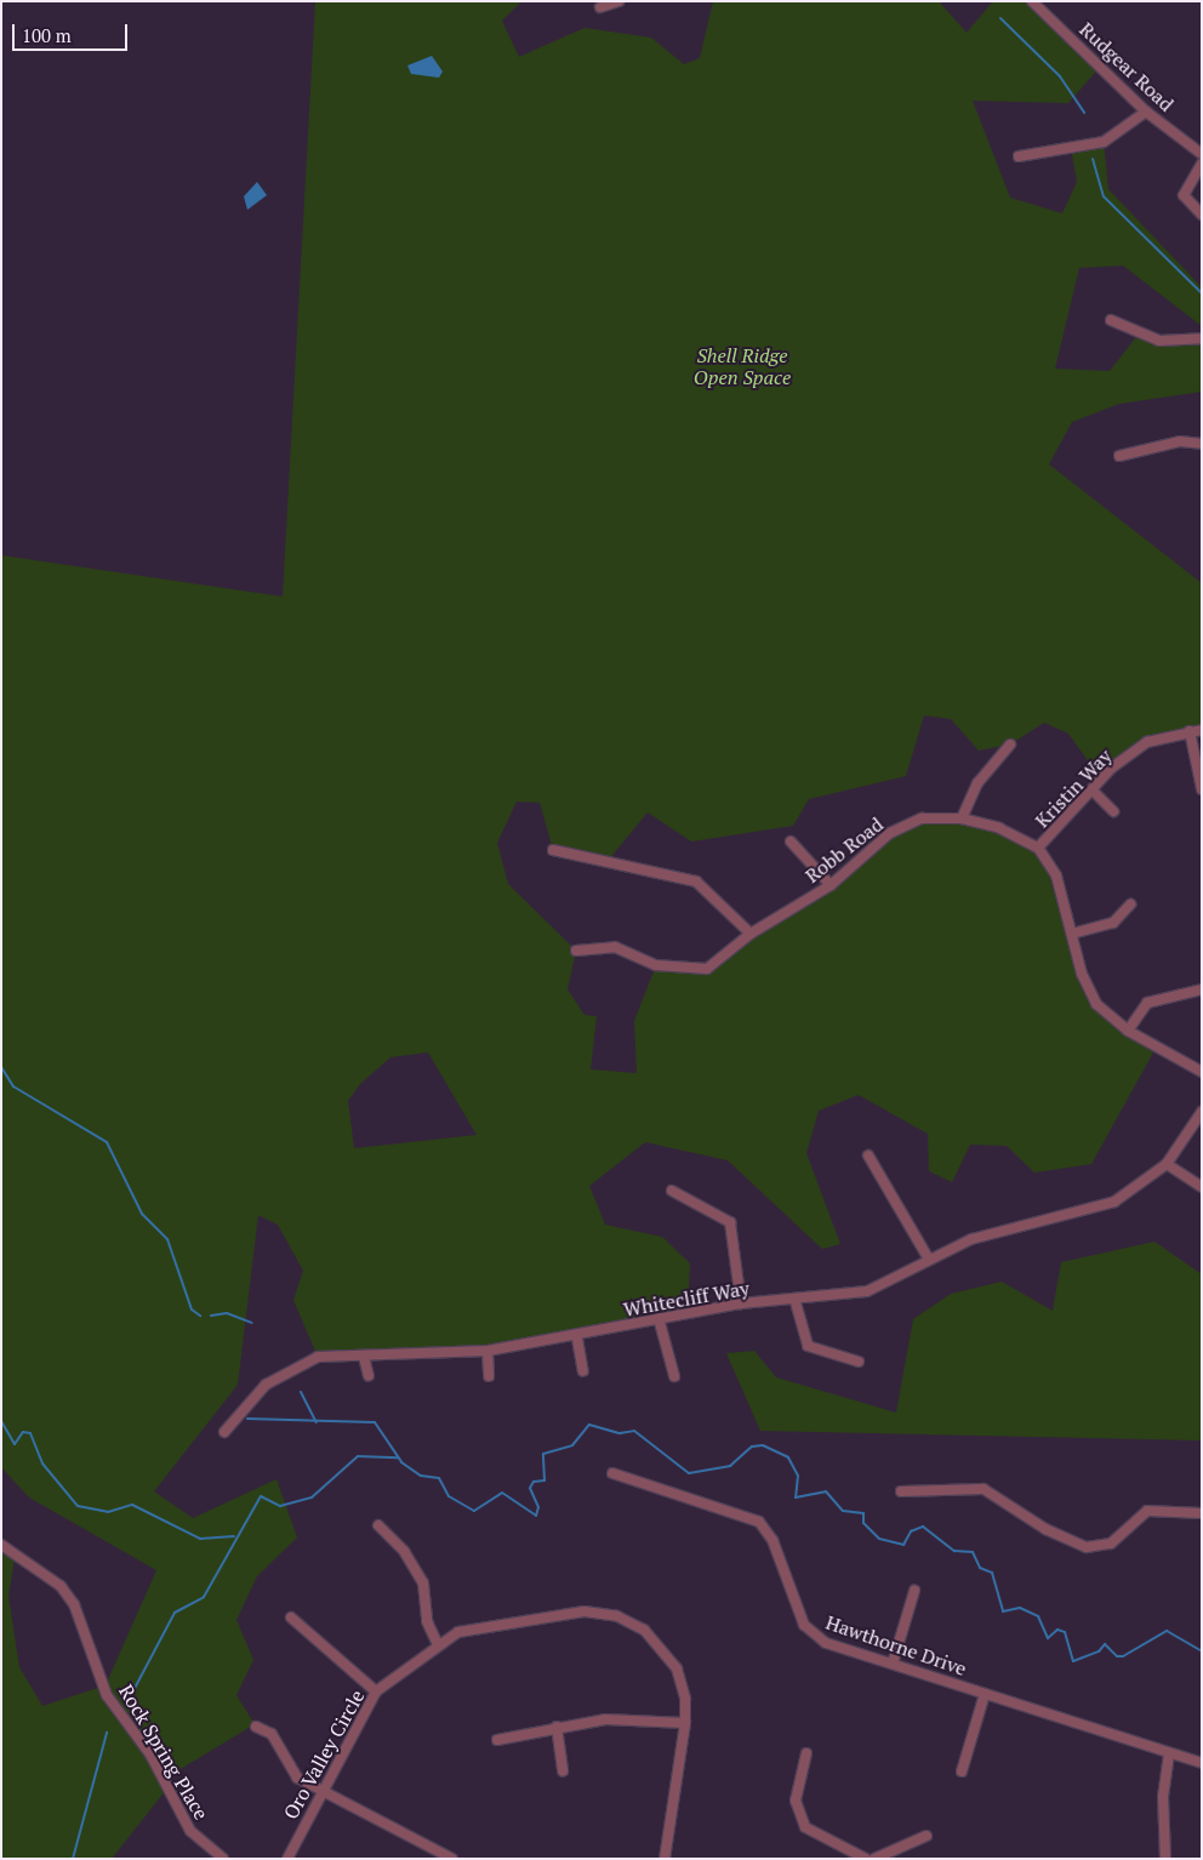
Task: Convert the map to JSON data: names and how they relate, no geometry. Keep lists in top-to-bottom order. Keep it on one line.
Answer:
{"streets":{"street":["Rudgear Road","Kristin Way","Robb Road","Whitecliff Way","Hawthorne Drive","Rock Spring Place","Oro Valley Circle"]},"crossings":[["Kristin Way","Robb Road"]],"parks":["Shell Ridge Open Space"],"scale_bar":"100 m"}
